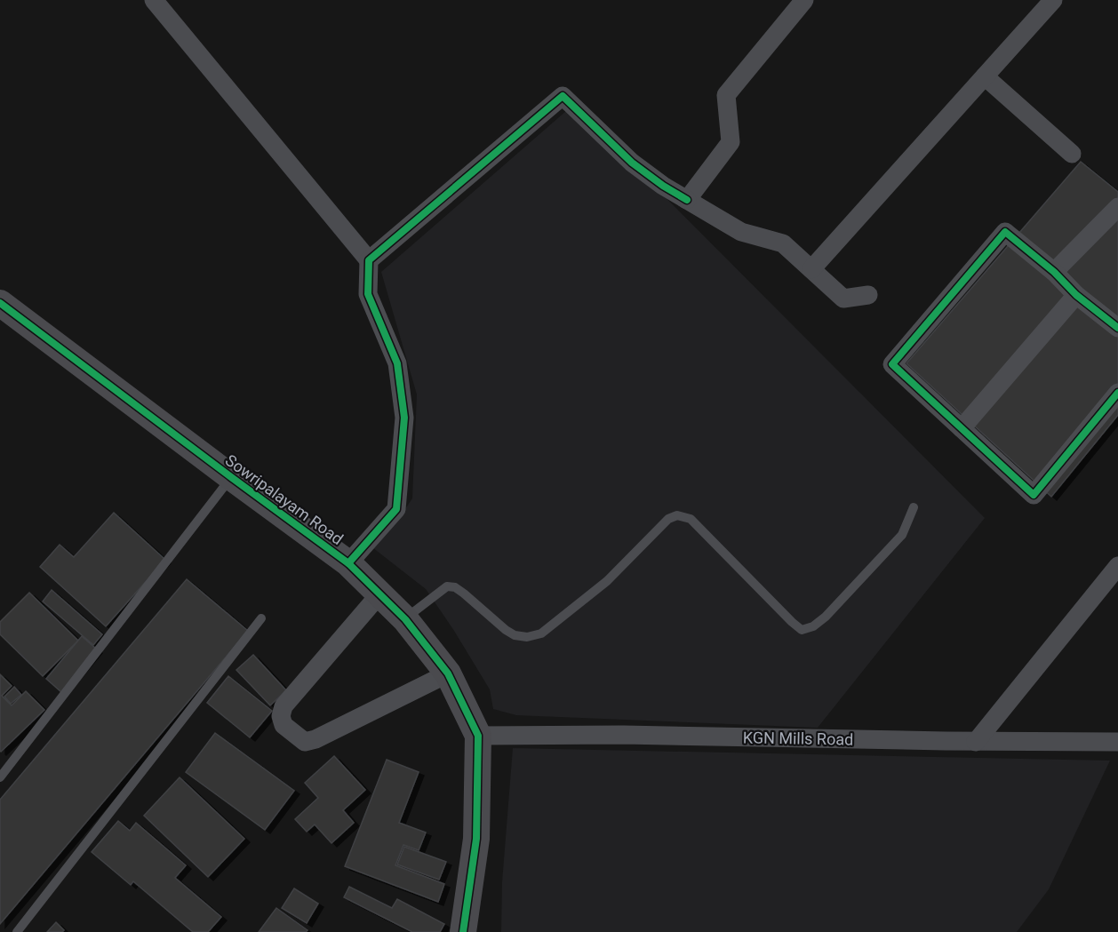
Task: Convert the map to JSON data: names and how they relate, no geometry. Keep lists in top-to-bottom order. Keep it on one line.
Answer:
{"streets":{"street":["Sowripalayam Road","KGN Mills Road"]},"crossings":[["Sowripalayam Road","KGN Mills Road"]]}
